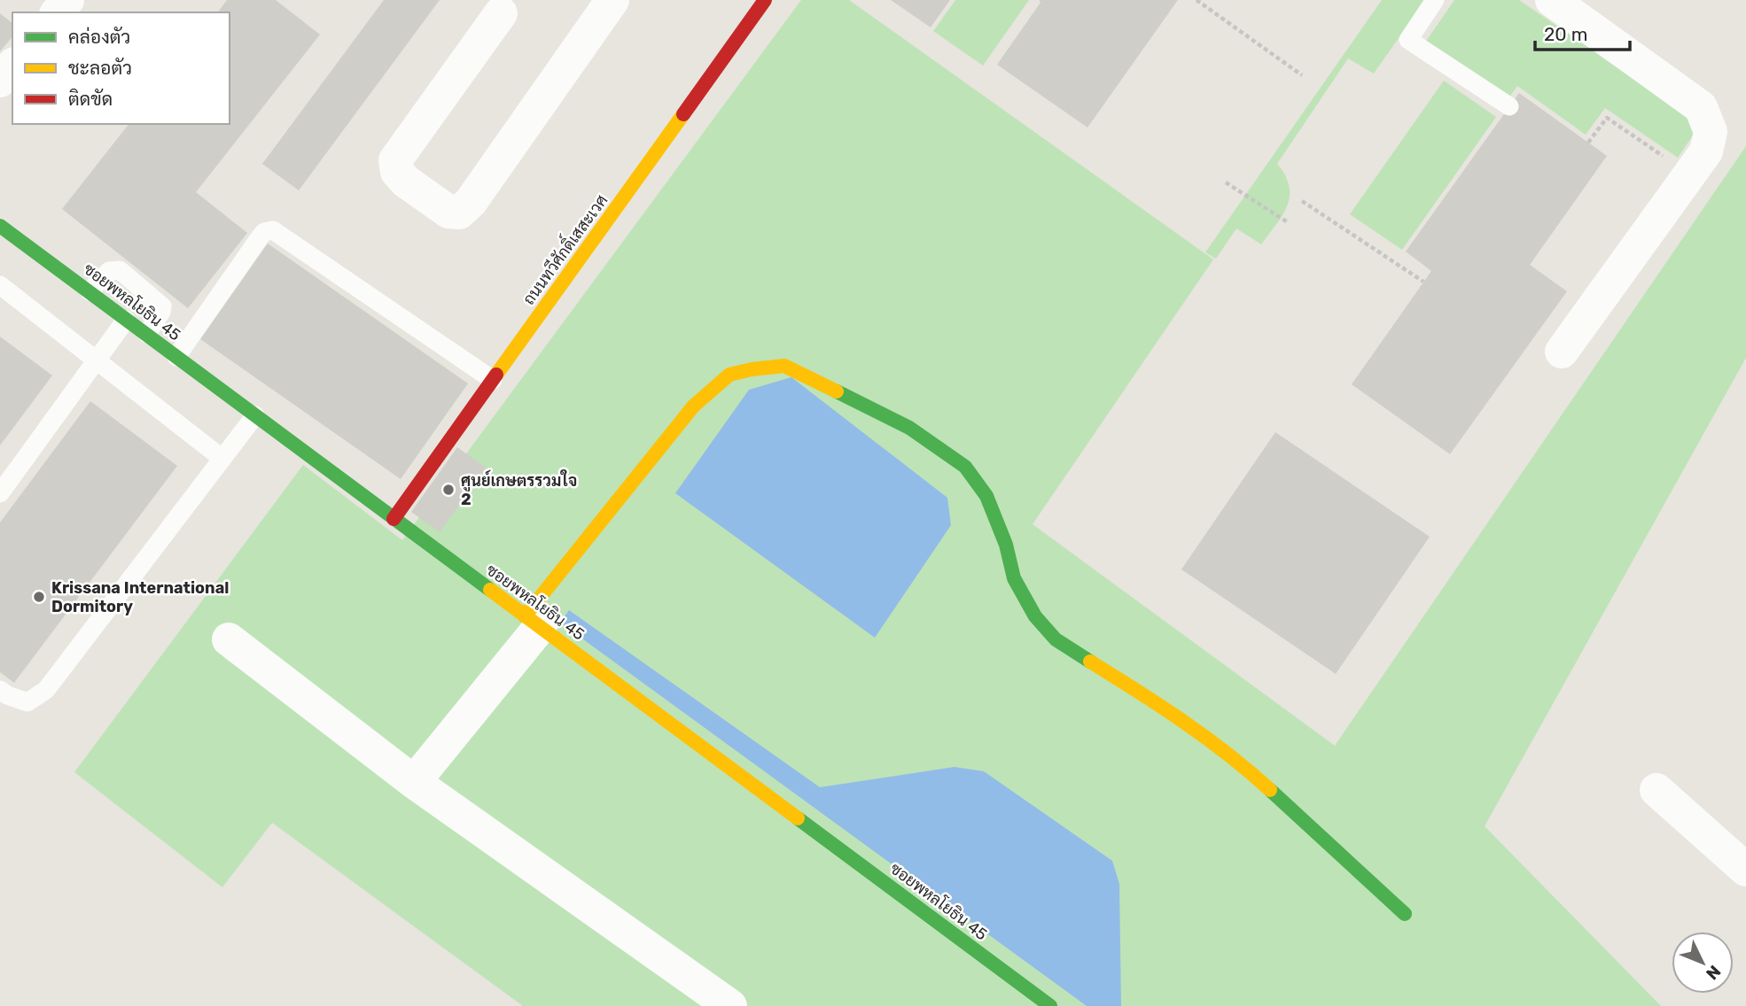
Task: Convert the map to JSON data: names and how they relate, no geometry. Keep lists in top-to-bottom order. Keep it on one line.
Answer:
{"streets":{"street":["ถนนทวีศักดิ์เสสะเวศ","ซอยพหลโยธิน 45"]},"crossings":[["ถนนทวีศักดิ์เสสะเวศ","ซอยพหลโยธิน 45"]],"places":["ศูนย์เกษตรรวมใจ 2","Krissana International Dormitory"],"legend":["คล่องตัว","ชะลอตัว","ติดขัด"],"scale_bar":"20 m","north":"bottom right"}
